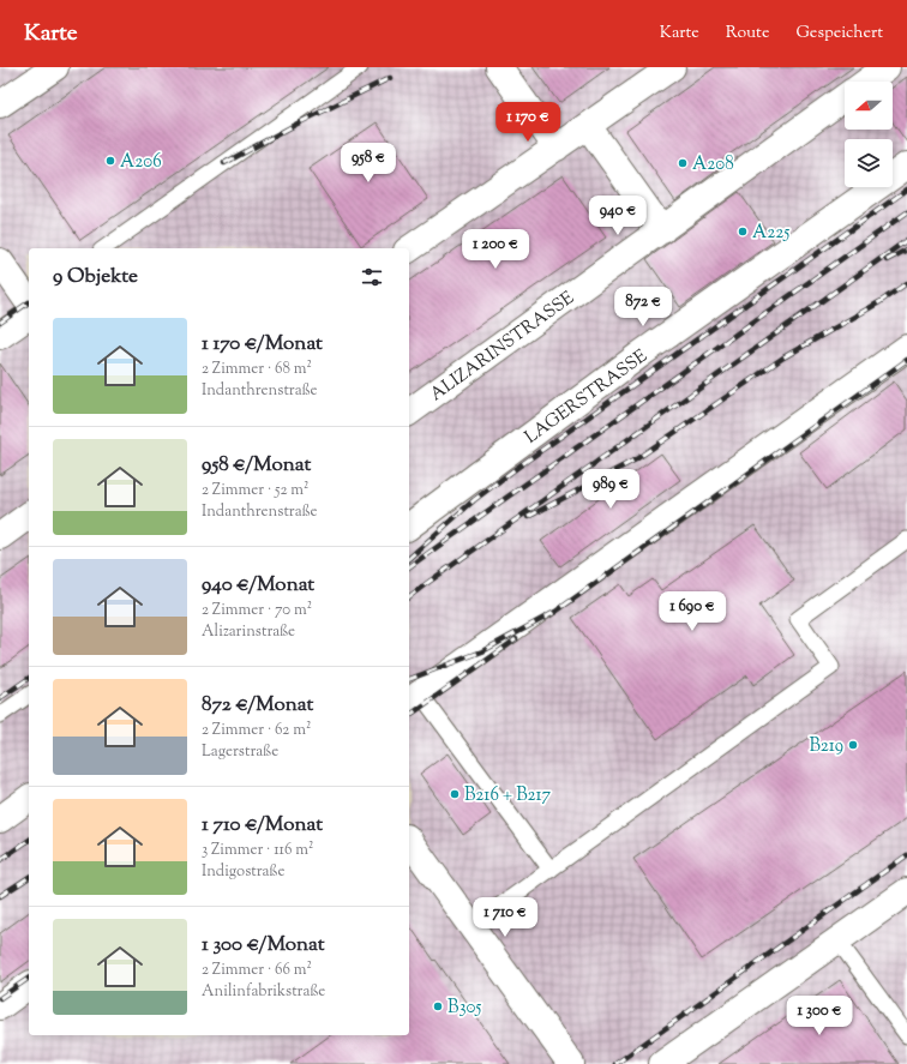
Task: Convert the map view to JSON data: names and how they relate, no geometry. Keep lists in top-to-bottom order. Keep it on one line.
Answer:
{"streets":{"street":["ALIZARINSTRASSE","LAGERSTRASSE"]},"places":["A206","A208","A225","B219","B216 + B217","B305"],"north":"left","page":{"header":"Karte","nav":["Karte","Route","Gespeichert"],"price":["1 170 €","958 €","940 €","1 200 €","872 €","989 €","1 690 €","1 710 €","1 300 €"],"heading":"9 Objekte","list":[{"name":"1 170 €/Monat","note":"2 Zimmer · 68 m² · Indanthrenstraße"},{"name":"958 €/Monat","note":"2 Zimmer · 52 m² · Indanthrenstraße"},{"name":"940 €/Monat","note":"2 Zimmer · 70 m² · Alizarinstraße"},{"name":"872 €/Monat","note":"2 Zimmer · 62 m² · Lagerstraße"},{"name":"1 710 €/Monat","note":"3 Zimmer · 116 m² · Indigostraße"},{"name":"1 300 €/Monat","note":"2 Zimmer · 66 m² · Anilinfabrikstraße"}]}}
